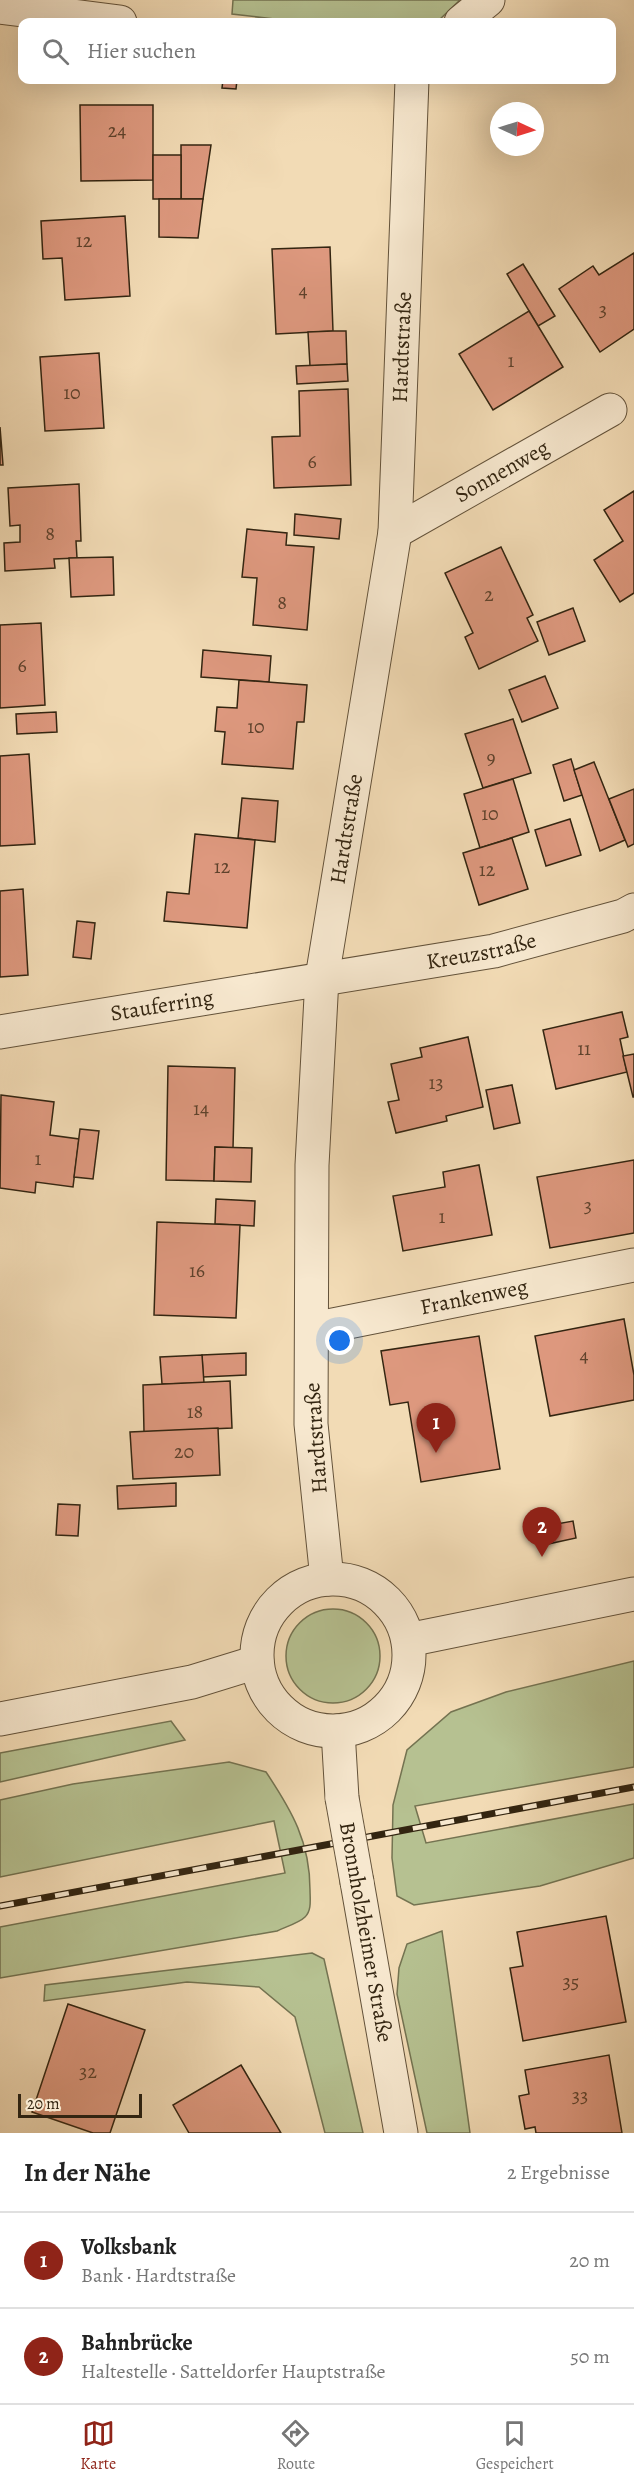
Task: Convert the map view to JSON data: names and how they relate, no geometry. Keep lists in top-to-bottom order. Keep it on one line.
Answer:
{"streets":{"street":["Hardtstraße","Sonnenweg","Kreuzstraße","Stauferring","Frankenweg","Bronnholzheimer Straße"]},"crossings":[["Hardtstraße","Sonnenweg"],["Hardtstraße","Kreuzstraße"],["Hardtstraße","Stauferring"],["Hardtstraße","Frankenweg"],["Hardtstraße","Bronnholzheimer Straße"],["Kreuzstraße","Stauferring"]],"house_numbers":["24","12","4","3","1","10","6","8","2","8","6","10","9","10","12","12","11","13","14","1","3","1","16","4","18","20","35","32","33"],"scale_bar":"20 m","north":"right","page":{"search":"Hier suchen","pins":["1","2"],"scale":"20 m","heading":["In der Nähe","2 Ergebnisse"],"list":[{"mark":"1","name":"Volksbank","note":"Bank · Hardtstraße","value":"20 m"},{"mark":"2","name":"Bahnbrücke","note":"Haltestelle · Satteldorfer Hauptstraße","value":"50 m"}],"nav":["Karte","Route","Gespeichert"]}}
